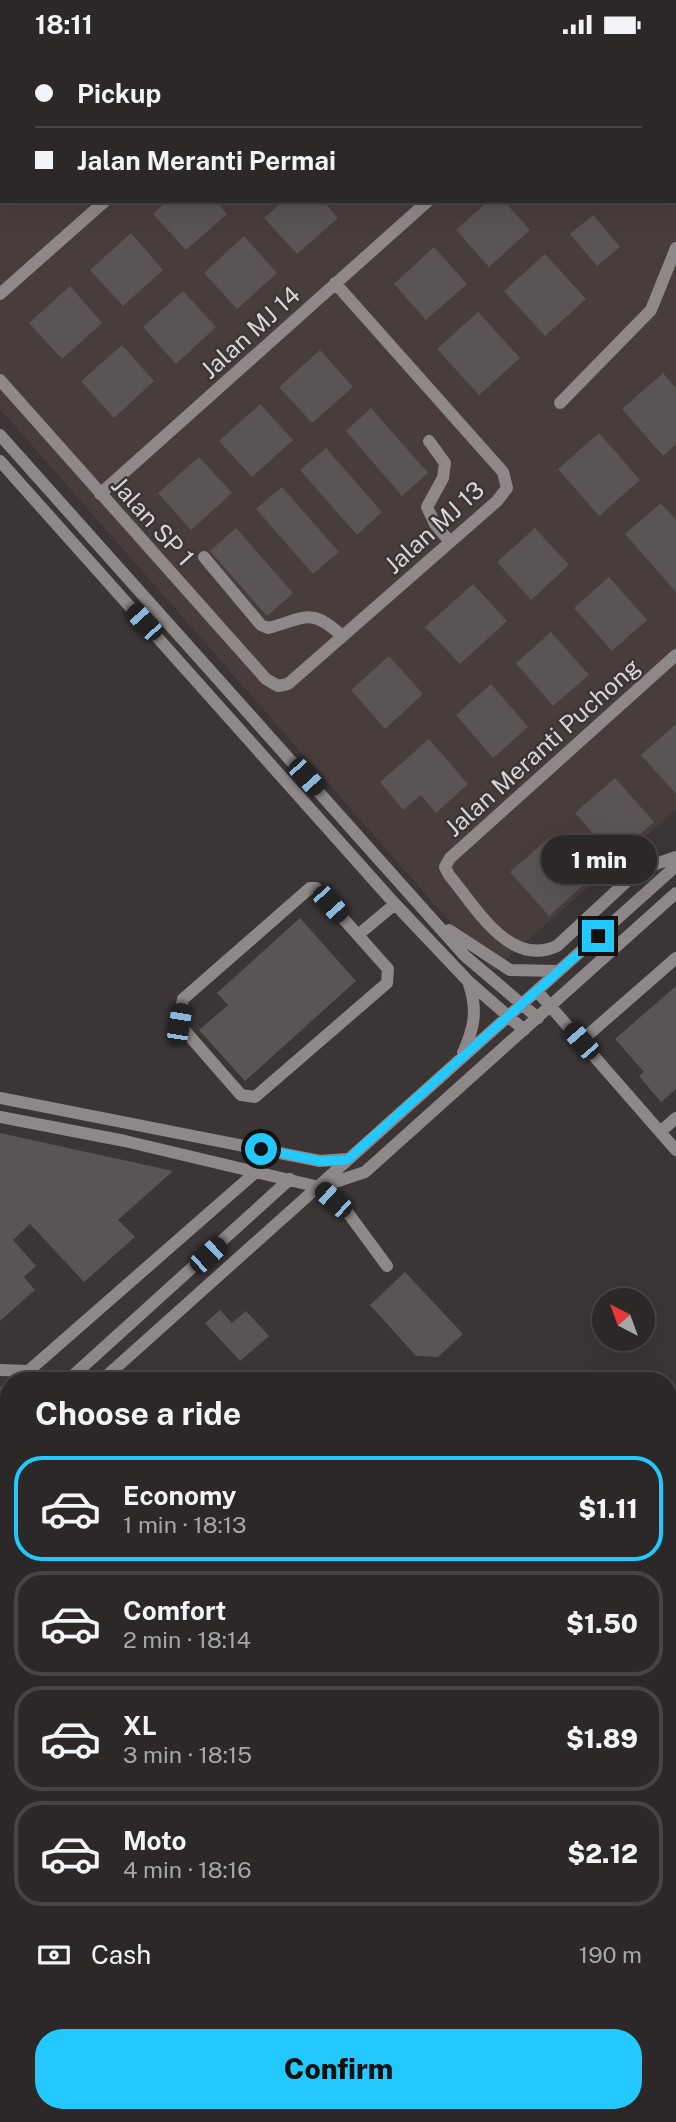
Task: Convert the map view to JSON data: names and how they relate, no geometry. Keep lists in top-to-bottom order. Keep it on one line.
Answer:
{"streets":{"street":["Jalan MJ 14","Jalan SP 1","Jalan MJ 13","Jalan Meranti Puchong"]},"crossings":[["Jalan MJ 14","Jalan SP 1"],["Jalan MJ 14","Jalan MJ 13"],["Jalan SP 1","Jalan MJ 13"]],"north":"top left","page":{"status":"18:11","banner":["Pickup","Jalan Meranti Permai"],"bubble":"1 min","heading":"Choose a ride","list":[{"name":"Economy","note":"1 min · 18:13","value":"$1.11"},{"name":"Comfort","note":"2 min · 18:14","value":"$1.50"},{"name":"XL","note":"3 min · 18:15","value":"$1.89"},{"name":"Moto","note":"4 min · 18:16","value":"$2.12"}],"pay":["Cash","190 m"],"buttons":"Confirm"}}
